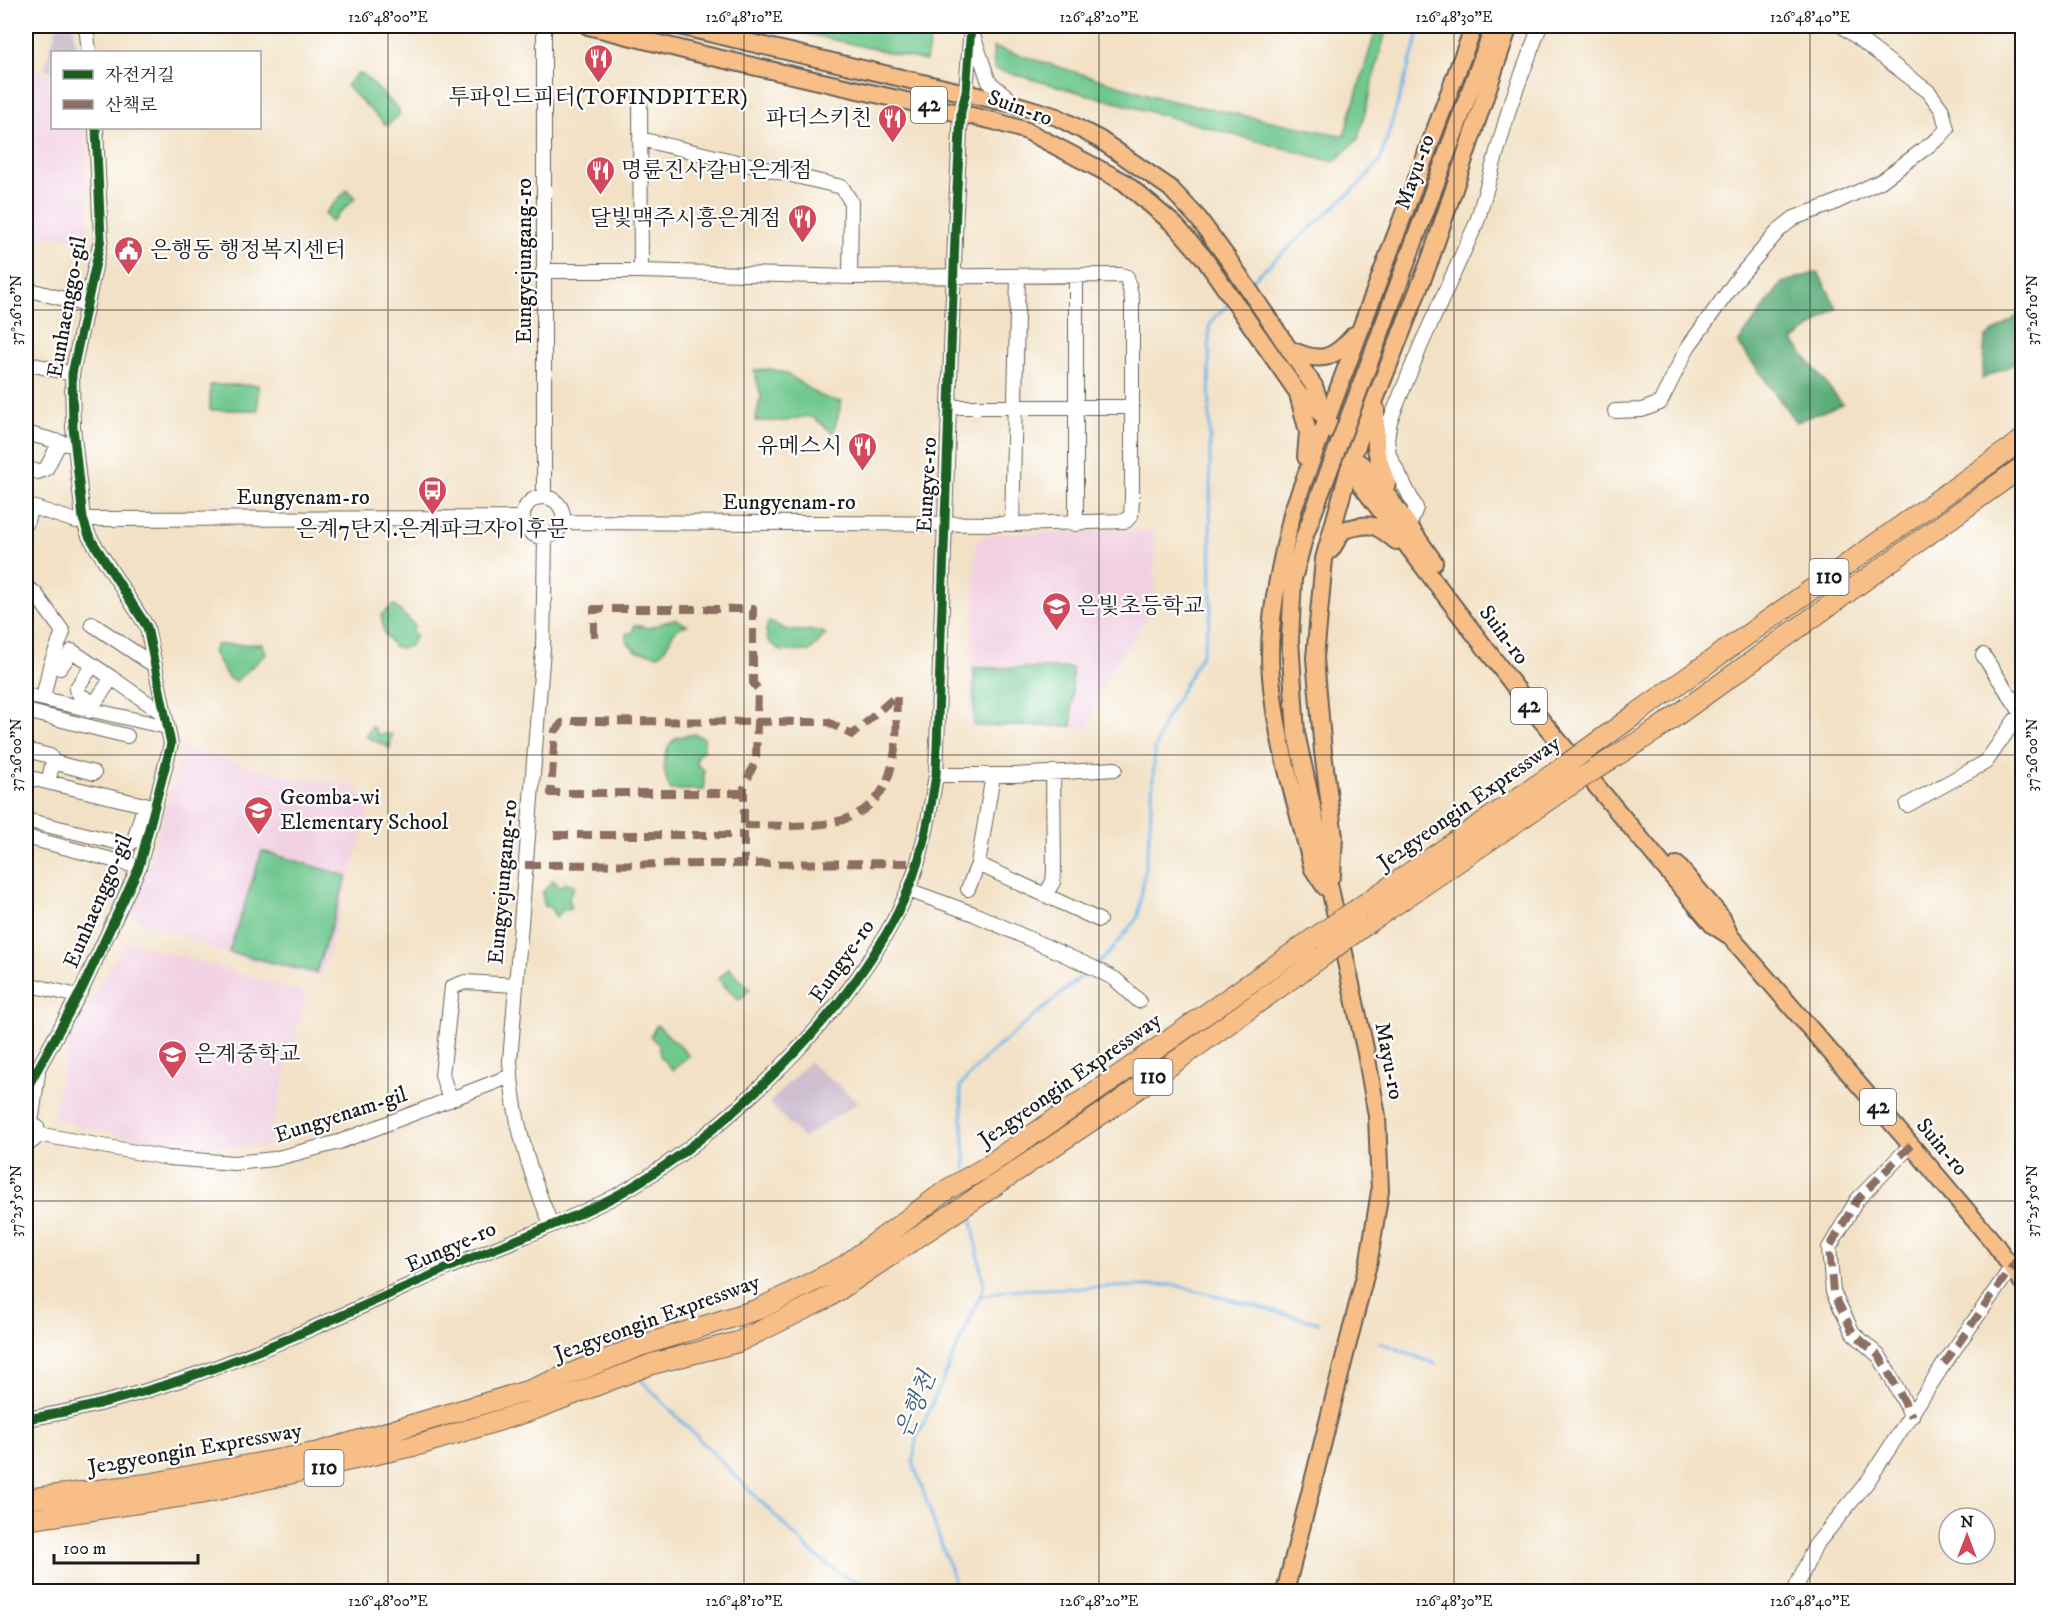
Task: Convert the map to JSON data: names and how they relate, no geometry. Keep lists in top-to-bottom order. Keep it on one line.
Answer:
{"streets":{"highway":["110","Je2gyeongin Expressway"],"main road":["42","Suin-ro","Mayu-ro"],"street":["Eungyejungang-ro","Eunhaenggo-gil","Eungye-ro","Eungyenam-ro","Eungyenam-gil"]},"crossings":[["Suin-ro","Eungye-ro"],["Eungyejungang-ro","Eungye-ro"],["Eungyejungang-ro","Eungyenam-ro"],["Eungyejungang-ro","Eungyenam-gil"],["Eunhaenggo-gil","Eungyenam-ro"],["Eunhaenggo-gil","Eungyenam-gil"],["Eungye-ro","Eungyenam-ro"]],"water":["은행천"],"places":{"restaurant":["투파인드피터(TOFINDPITER)","파더스키친","명륜진사갈비은계점","달빛맥주시흥은계점","유메스시"],"public building":["은행동 행정복지센터"],"bus stop":["은계7단지.은계파크자이후문"],"school or university":["은빛초등학교","Geomba-wi Elementary School","은계중학교"]},"legend":["자전거길","산책로"],"scale_bar":"100 m","north":"top","coordinates":["126°48'00\"E","126°48'10\"E","126°48'20\"E","126°48'30\"E","126°48'40\"E","37°26'10\"N","37°26'00\"N","37°25'50\"N"]}
